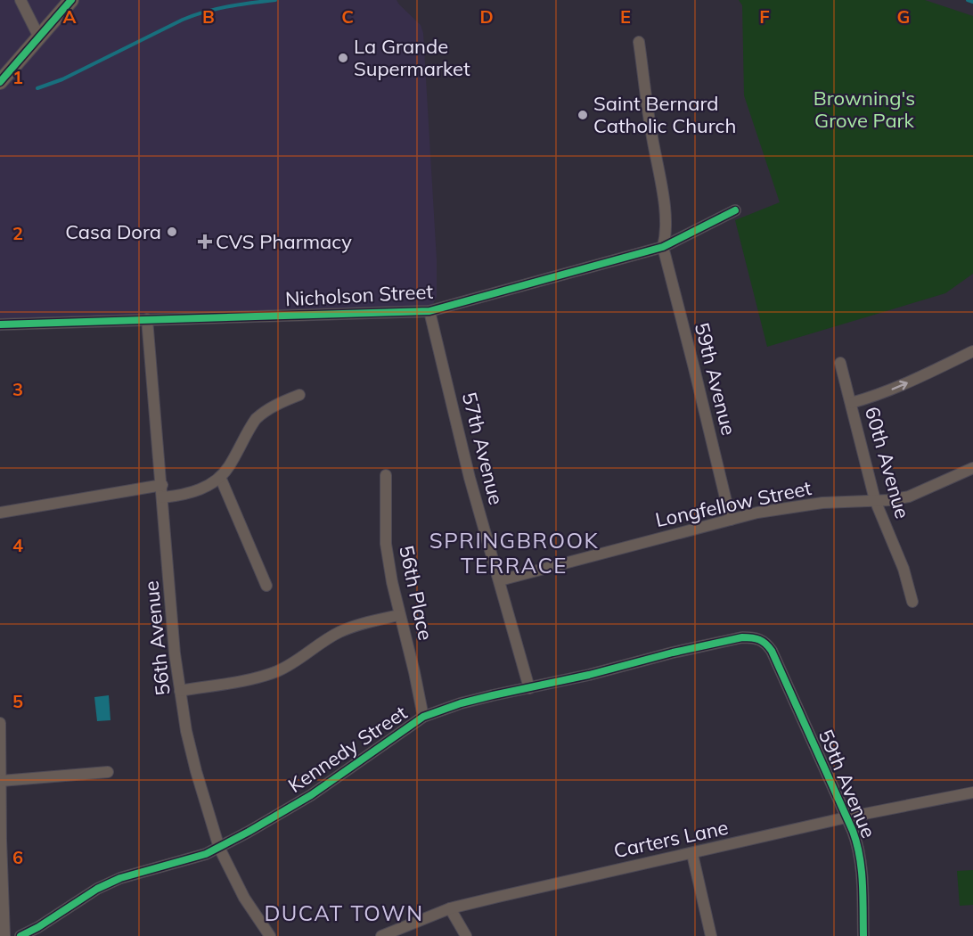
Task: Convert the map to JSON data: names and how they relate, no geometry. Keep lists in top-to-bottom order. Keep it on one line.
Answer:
{"streets":{"street":["Nicholson Street","59th Avenue","57th Avenue","60th Avenue","Longfellow Street","56th Place","56th Avenue","Kennedy Street","Carters Lane"]},"crossings":[["Nicholson Street","59th Avenue"],["Nicholson Street","57th Avenue"],["Nicholson Street","56th Avenue"],["59th Avenue","Longfellow Street"],["59th Avenue","Kennedy Street"],["59th Avenue","Carters Lane"],["57th Avenue","Longfellow Street"],["57th Avenue","Kennedy Street"],["60th Avenue","Longfellow Street"],["56th Place","Kennedy Street"],["56th Avenue","Kennedy Street"]],"districts":["SPRINGBROOK TERRACE","DUCAT TOWN"],"parks":["Browning's Grove Park"],"places":{"other":["La Grande Supermarket","Saint Bernard Catholic Church","Casa Dora"],"health":["CVS Pharmacy"]},"grid":{"columns":["A","B","C","D","E","F","G"],"rows":["1","2","3","4","5","6"]}}
